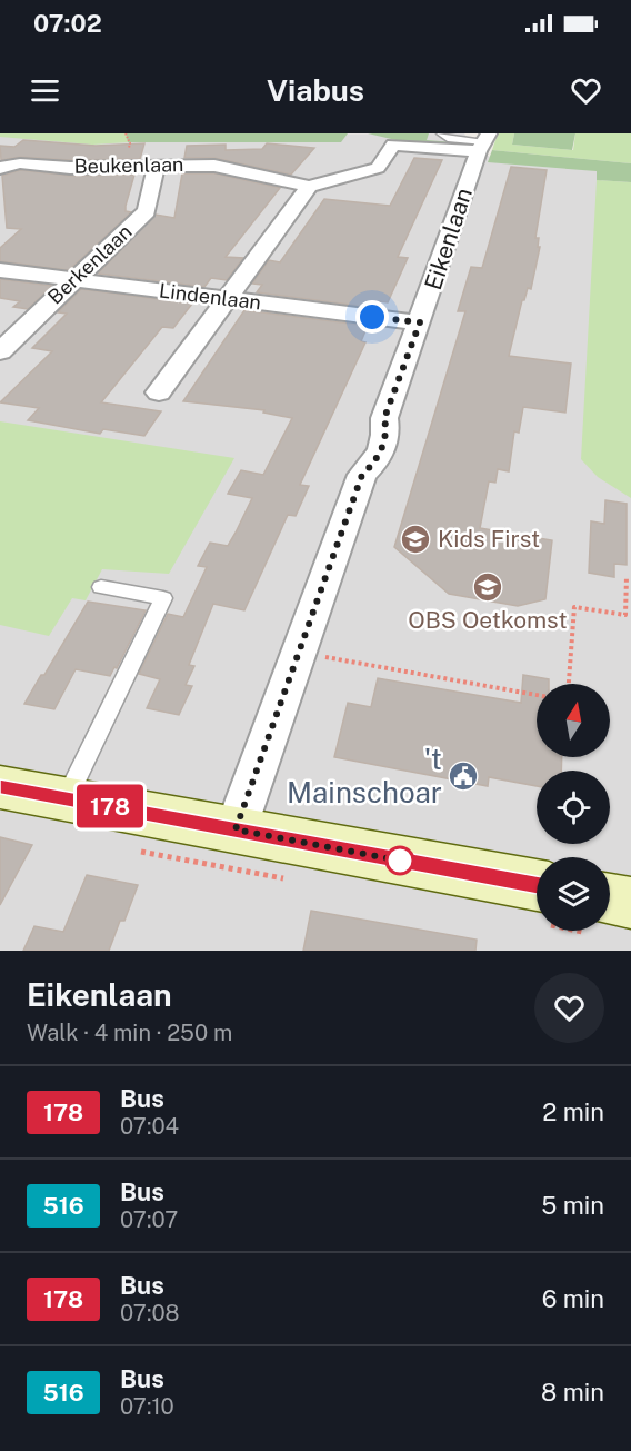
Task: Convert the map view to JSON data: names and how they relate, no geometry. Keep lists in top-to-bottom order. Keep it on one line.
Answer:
{"streets":{"street":["Beukenlaan","Eikenlaan","Berkenlaan","Lindenlaan"]},"crossings":[["Beukenlaan","Eikenlaan"],["Beukenlaan","Berkenlaan"],["Eikenlaan","Lindenlaan"],["Berkenlaan","Lindenlaan"]],"places":{"school or university":["Kids First","OBS Oetkomst"],"public building":["'t Mainschoar"]},"lines":["bus line 178"],"north":"top","page":{"status":"07:02","header":"Viabus","on_map":"178","heading":["Eikenlaan","Walk · 4 min · 250 m"],"list":[{"mark":"178","name":"Bus","note":"07:04","value":"2 min"},{"mark":"516","name":"Bus","note":"07:07","value":"5 min"},{"mark":"178","name":"Bus","note":"07:08","value":"6 min"},{"mark":"516","name":"Bus","note":"07:10","value":"8 min"}]}}
